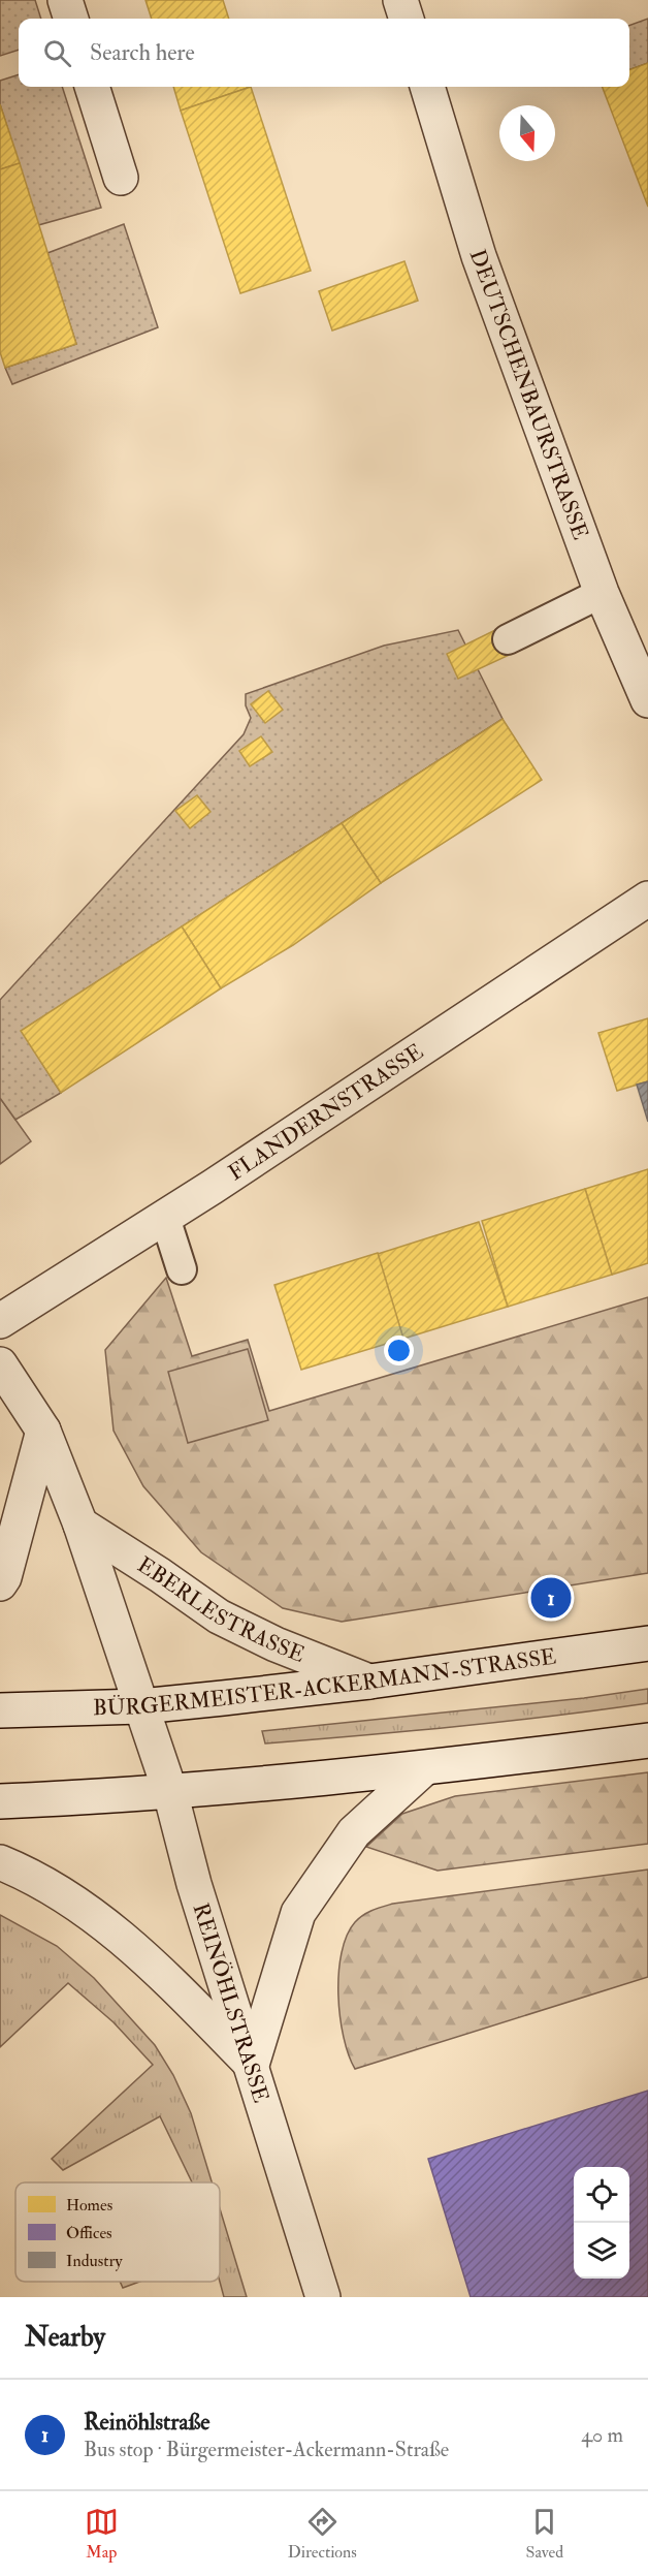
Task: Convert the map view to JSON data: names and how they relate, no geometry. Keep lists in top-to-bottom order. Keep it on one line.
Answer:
{"streets":{"street":["DEUTSCHENBAURSTRASSE","FLANDERNSTRASSE","EBERLESTRASSE","BÜRGERMEISTER-ACKERMANN-STRASSE","REINÖHLSTRASSE"]},"crossings":[["EBERLESTRASSE","BÜRGERMEISTER-ACKERMANN-STRASSE"],["BÜRGERMEISTER-ACKERMANN-STRASSE","REINÖHLSTRASSE"]],"legend":["Homes","Offices","Industry"],"north":"bottom","page":{"search":"Search here","pins":"1","heading":"Nearby","list":[{"mark":"1","name":"Reinöhlstraße","note":"Bus stop · Bürgermeister-Ackermann-Straße","value":"40 m"}],"nav":["Map","Directions","Saved"]}}
